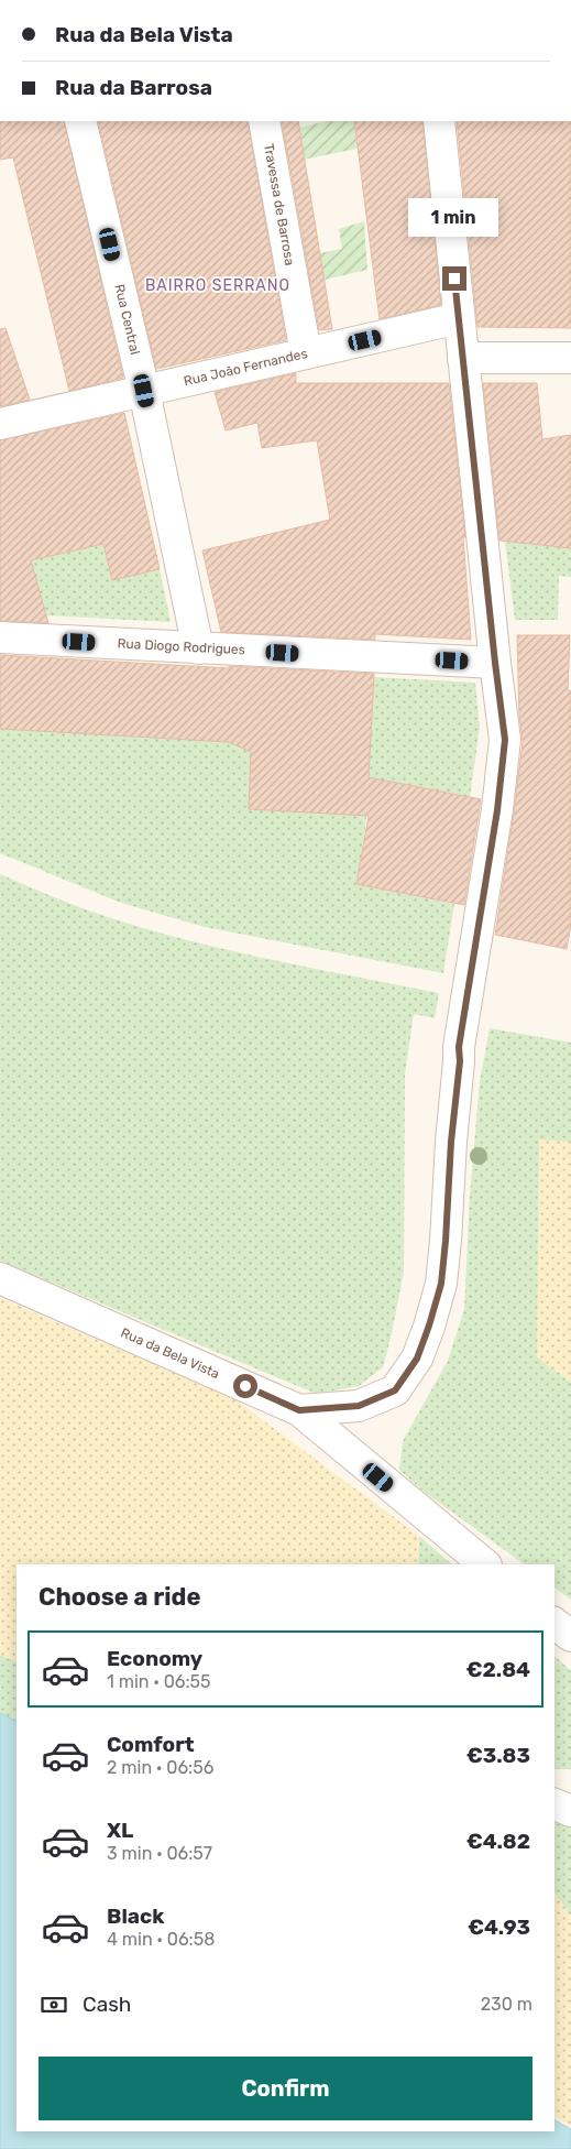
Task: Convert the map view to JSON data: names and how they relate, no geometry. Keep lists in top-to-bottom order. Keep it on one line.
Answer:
{"streets":{"street":["Travessa de Barrosa","Rua Central","Rua João Fernandes","Rua Diogo Rodrigues","Rua da Bela Vista"]},"crossings":[["Travessa de Barrosa","Rua João Fernandes"],["Rua Central","Rua João Fernandes"],["Rua Central","Rua Diogo Rodrigues"]],"districts":["BAIRRO SERRANO"],"page":{"banner":["Rua da Bela Vista","Rua da Barrosa"],"bubble":"1 min","heading":"Choose a ride","list":[{"name":"Economy","note":"1 min · 06:55","value":"€2.84"},{"name":"Comfort","note":"2 min · 06:56","value":"€3.83"},{"name":"XL","note":"3 min · 06:57","value":"€4.82"},{"name":"Black","note":"4 min · 06:58","value":"€4.93"}],"pay":["Cash","230 m"],"buttons":"Confirm"}}
